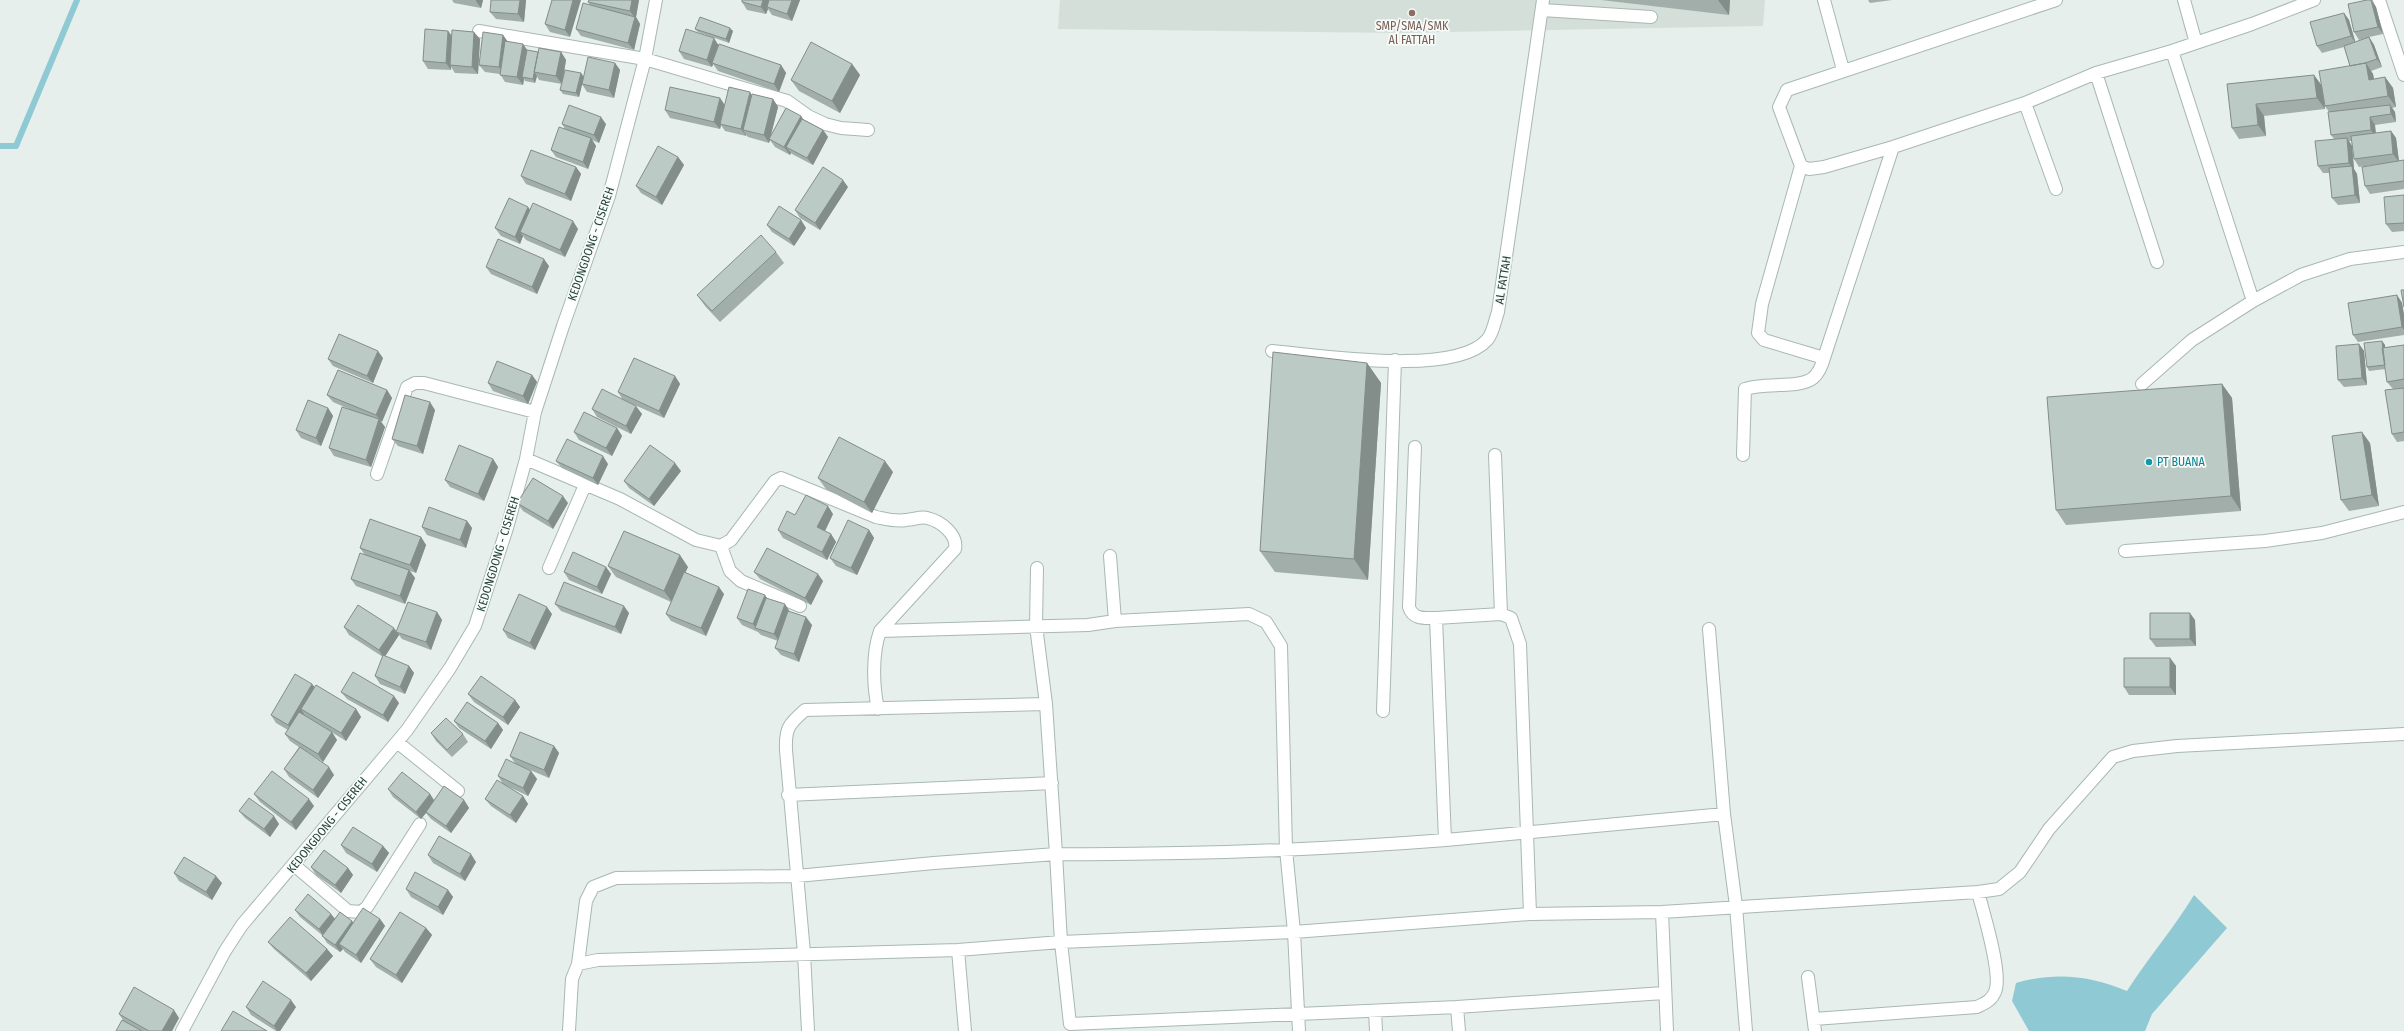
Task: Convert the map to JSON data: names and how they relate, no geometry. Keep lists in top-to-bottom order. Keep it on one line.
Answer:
{"streets":{"street":["KEDONGDONG - CISEREH","AL FATTAH"]},"places":["SMP/SMA/SMK Al FATTAH","PT BUANA"]}
